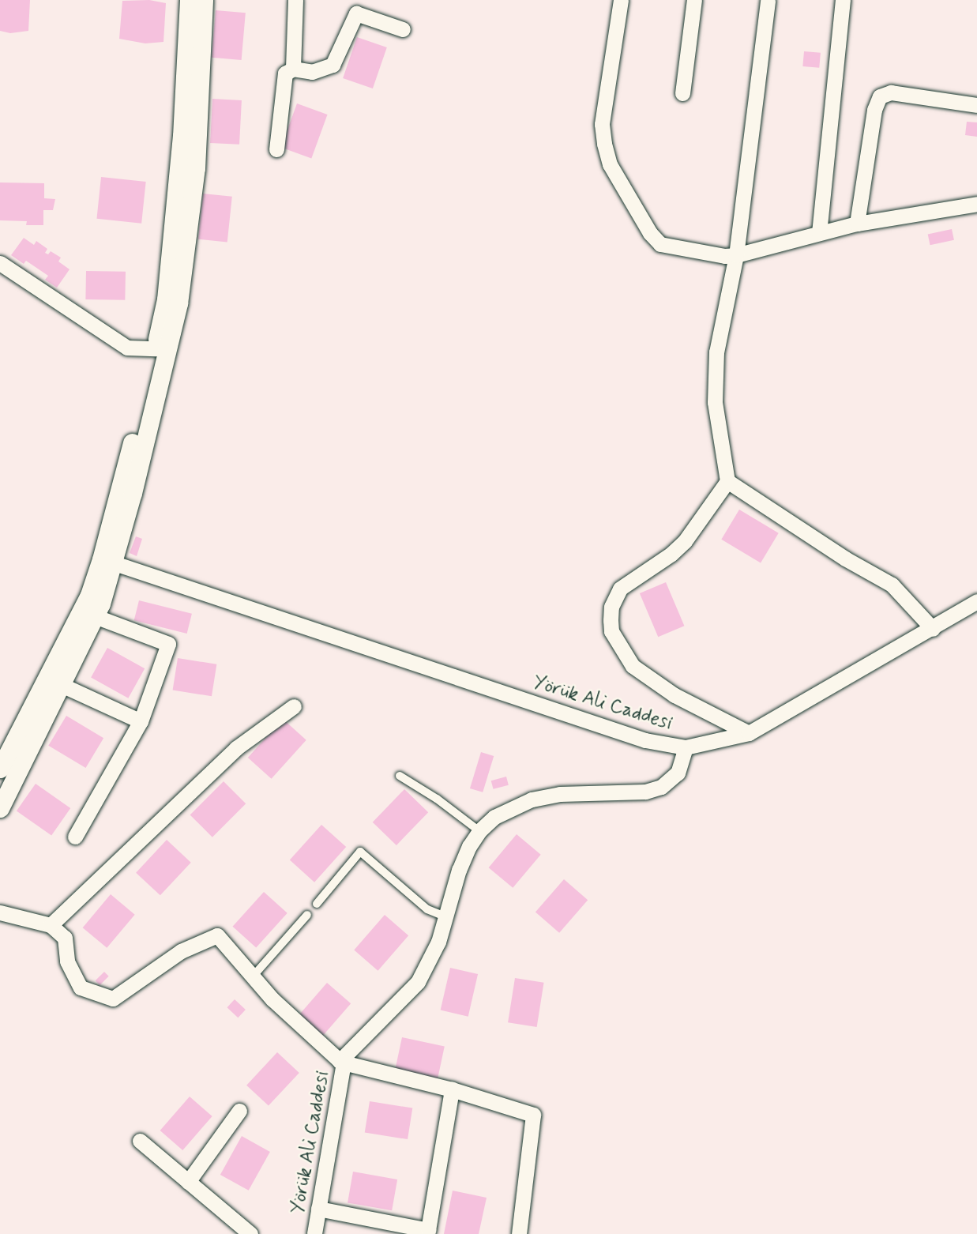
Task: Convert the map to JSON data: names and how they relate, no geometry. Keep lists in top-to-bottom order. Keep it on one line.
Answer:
{"streets":{"street":["Yörük Ali Caddesi"]}}
